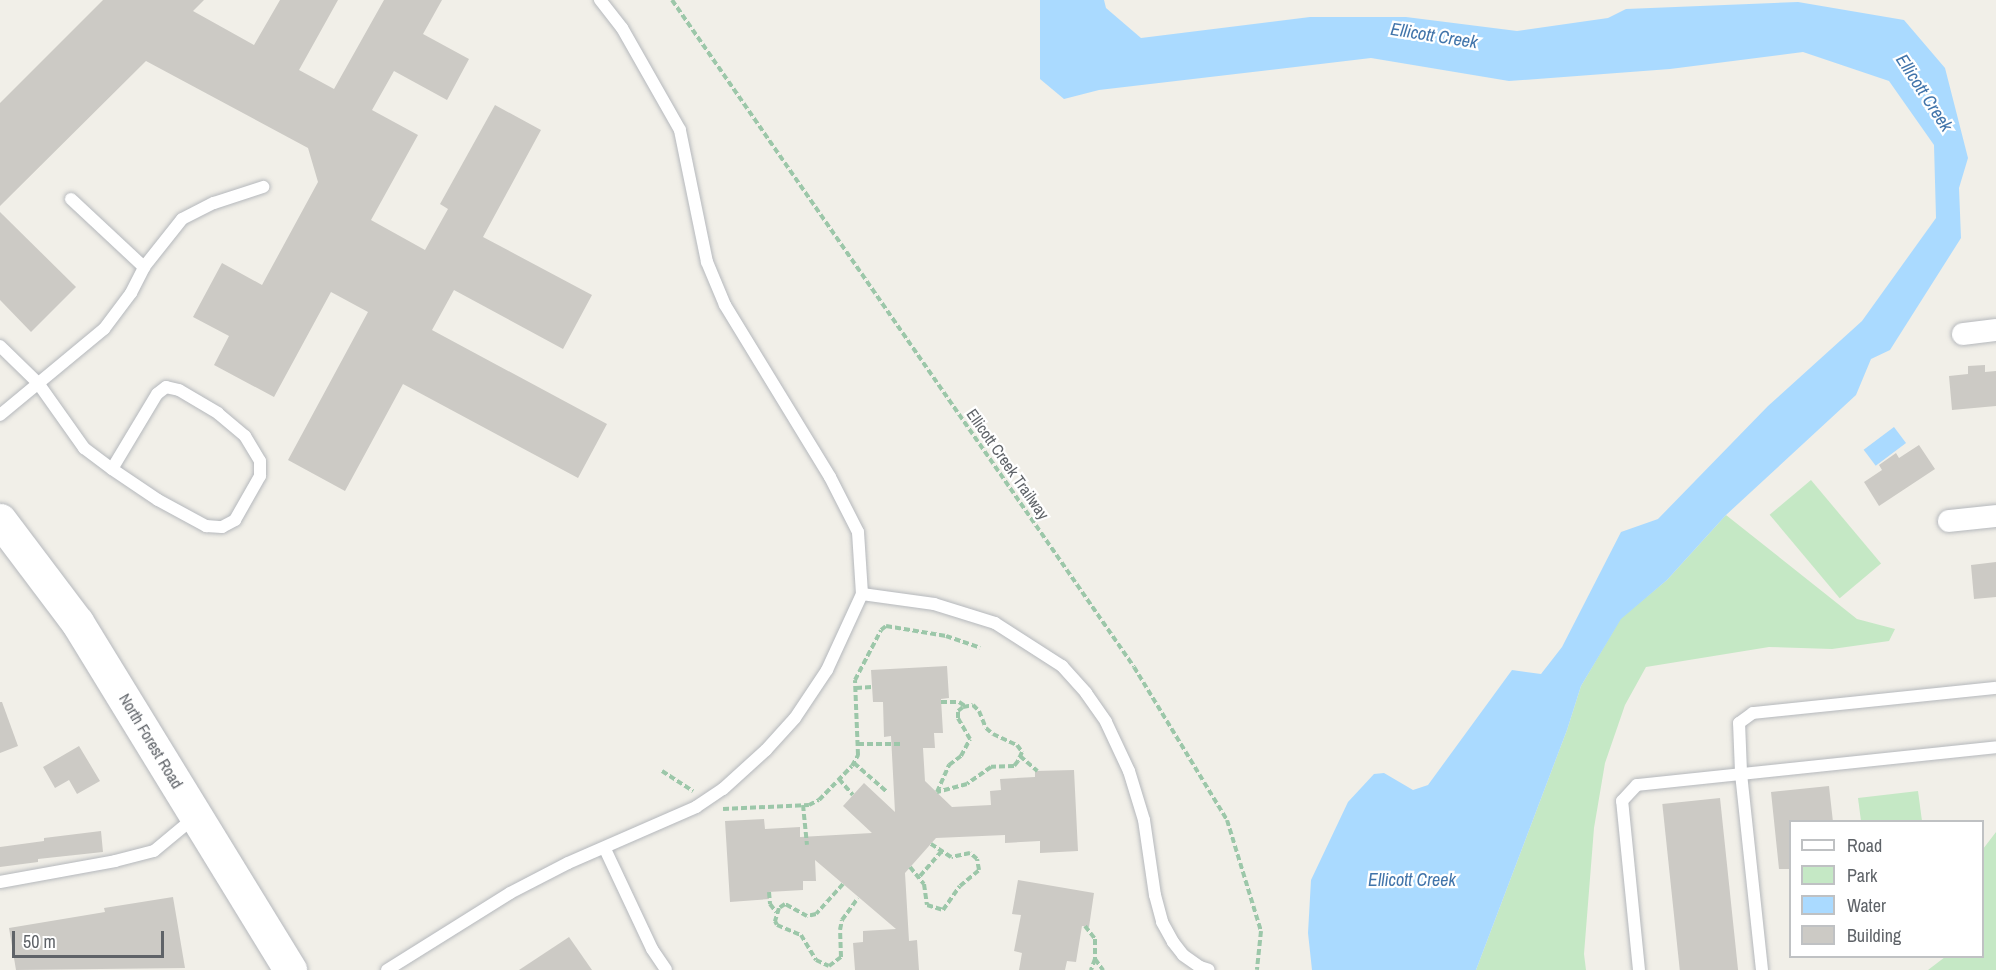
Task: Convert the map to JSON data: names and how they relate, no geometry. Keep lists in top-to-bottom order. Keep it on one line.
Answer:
{"streets":{"street":["North Forest Road"],"path":["Ellicott Creek Trailway"]},"water":["Ellicott Creek"],"legend":["Road","Park","Water","Building"],"scale_bar":"50 m"}
